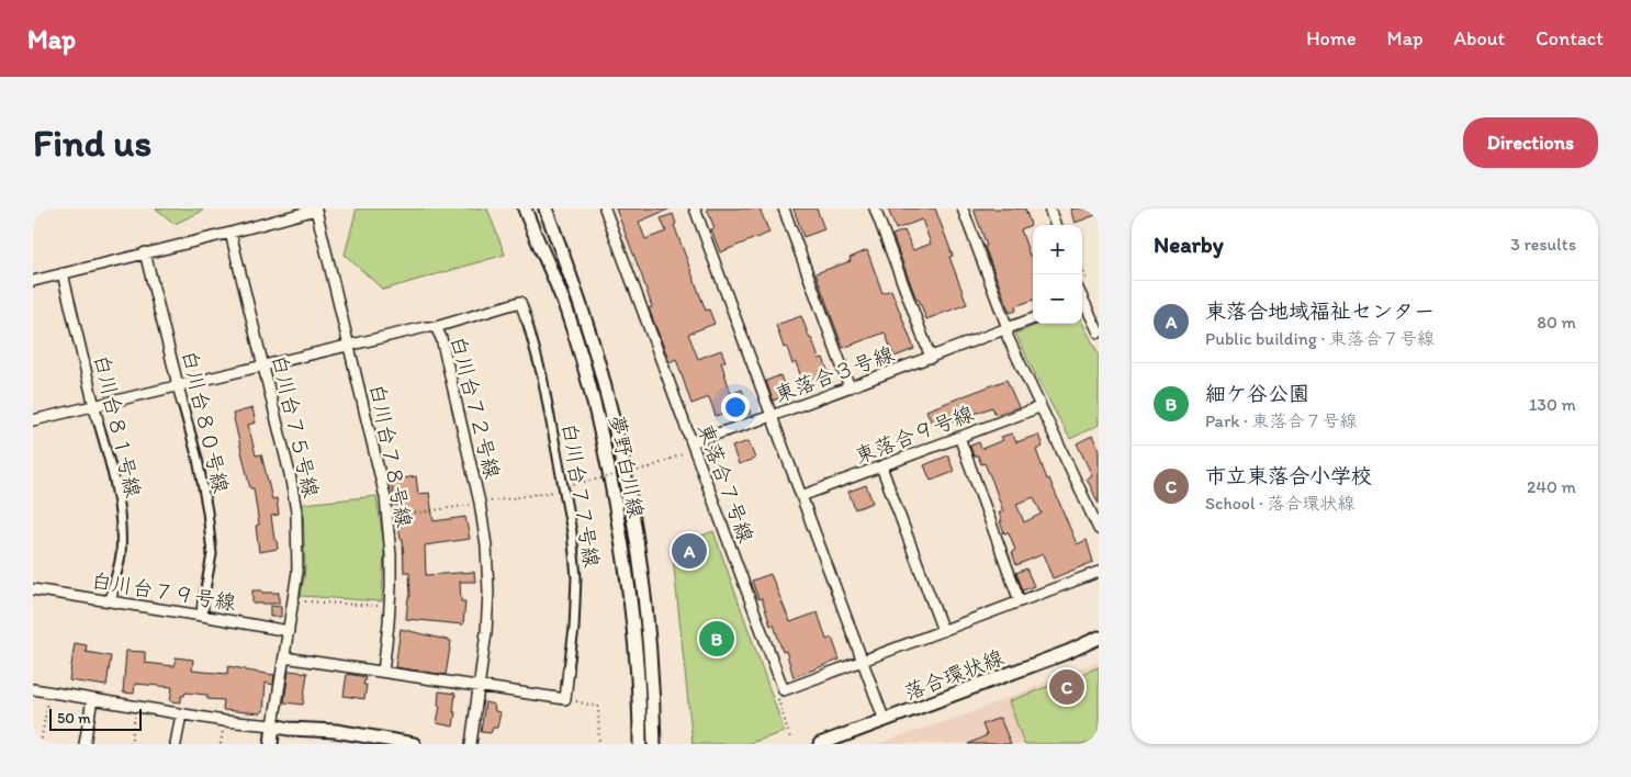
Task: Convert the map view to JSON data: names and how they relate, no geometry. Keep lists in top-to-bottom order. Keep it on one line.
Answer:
{"streets":{"street":["東落合３号線","白川台７２号線","白川台８０号線","白川台８１号線","白川台７５号線","東落合９号線","白川台７８号線","夢野白川線","東落合７号線","白川台７７号線","白川台７９号線","落合環状線"]},"crossings":[["東落合３号線","東落合９号線"],["東落合３号線","落合環状線"],["白川台７２号線","白川台８０号線"],["白川台７２号線","白川台８１号線"],["白川台７２号線","白川台７５号線"],["白川台７２号線","白川台７８号線"],["白川台７２号線","白川台７７号線"],["白川台７５号線","白川台７８号線"],["白川台７５号線","白川台７９号線"]],"scale_bar":"50 m","page":{"header":"Map","nav":["Home","Map","About","Contact"],"buttons":"Directions","title":"Find us","heading":["Nearby","3 results"],"map_buttons":["+","−"],"list":[{"mark":"A","name":"東落合地域福祉センター","note":"Public building · 東落合７号線","value":"80 m"},{"mark":"B","name":"細ケ谷公園","note":"Park · 東落合７号線","value":"130 m"},{"mark":"C","name":"市立東落合小学校","note":"School · 落合環状線","value":"240 m"}],"pins":["A","B","C"],"scale":"50 m"}}
